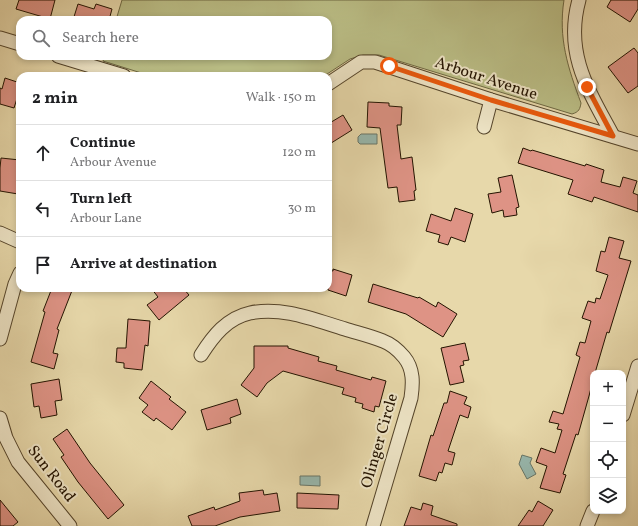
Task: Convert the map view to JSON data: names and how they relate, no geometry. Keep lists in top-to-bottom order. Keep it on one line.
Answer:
{"streets":{"street":["Arbour Avenue","Olinger Circle","Sun Road"]},"page":{"search":"Search here","heading":["2 min","Walk · 150 m"],"list":[["Continue","Arbour Avenue","120 m"],["Turn left","Arbour Lane","30 m"],"Arrive at destination"],"map_buttons":["+","−"]}}
